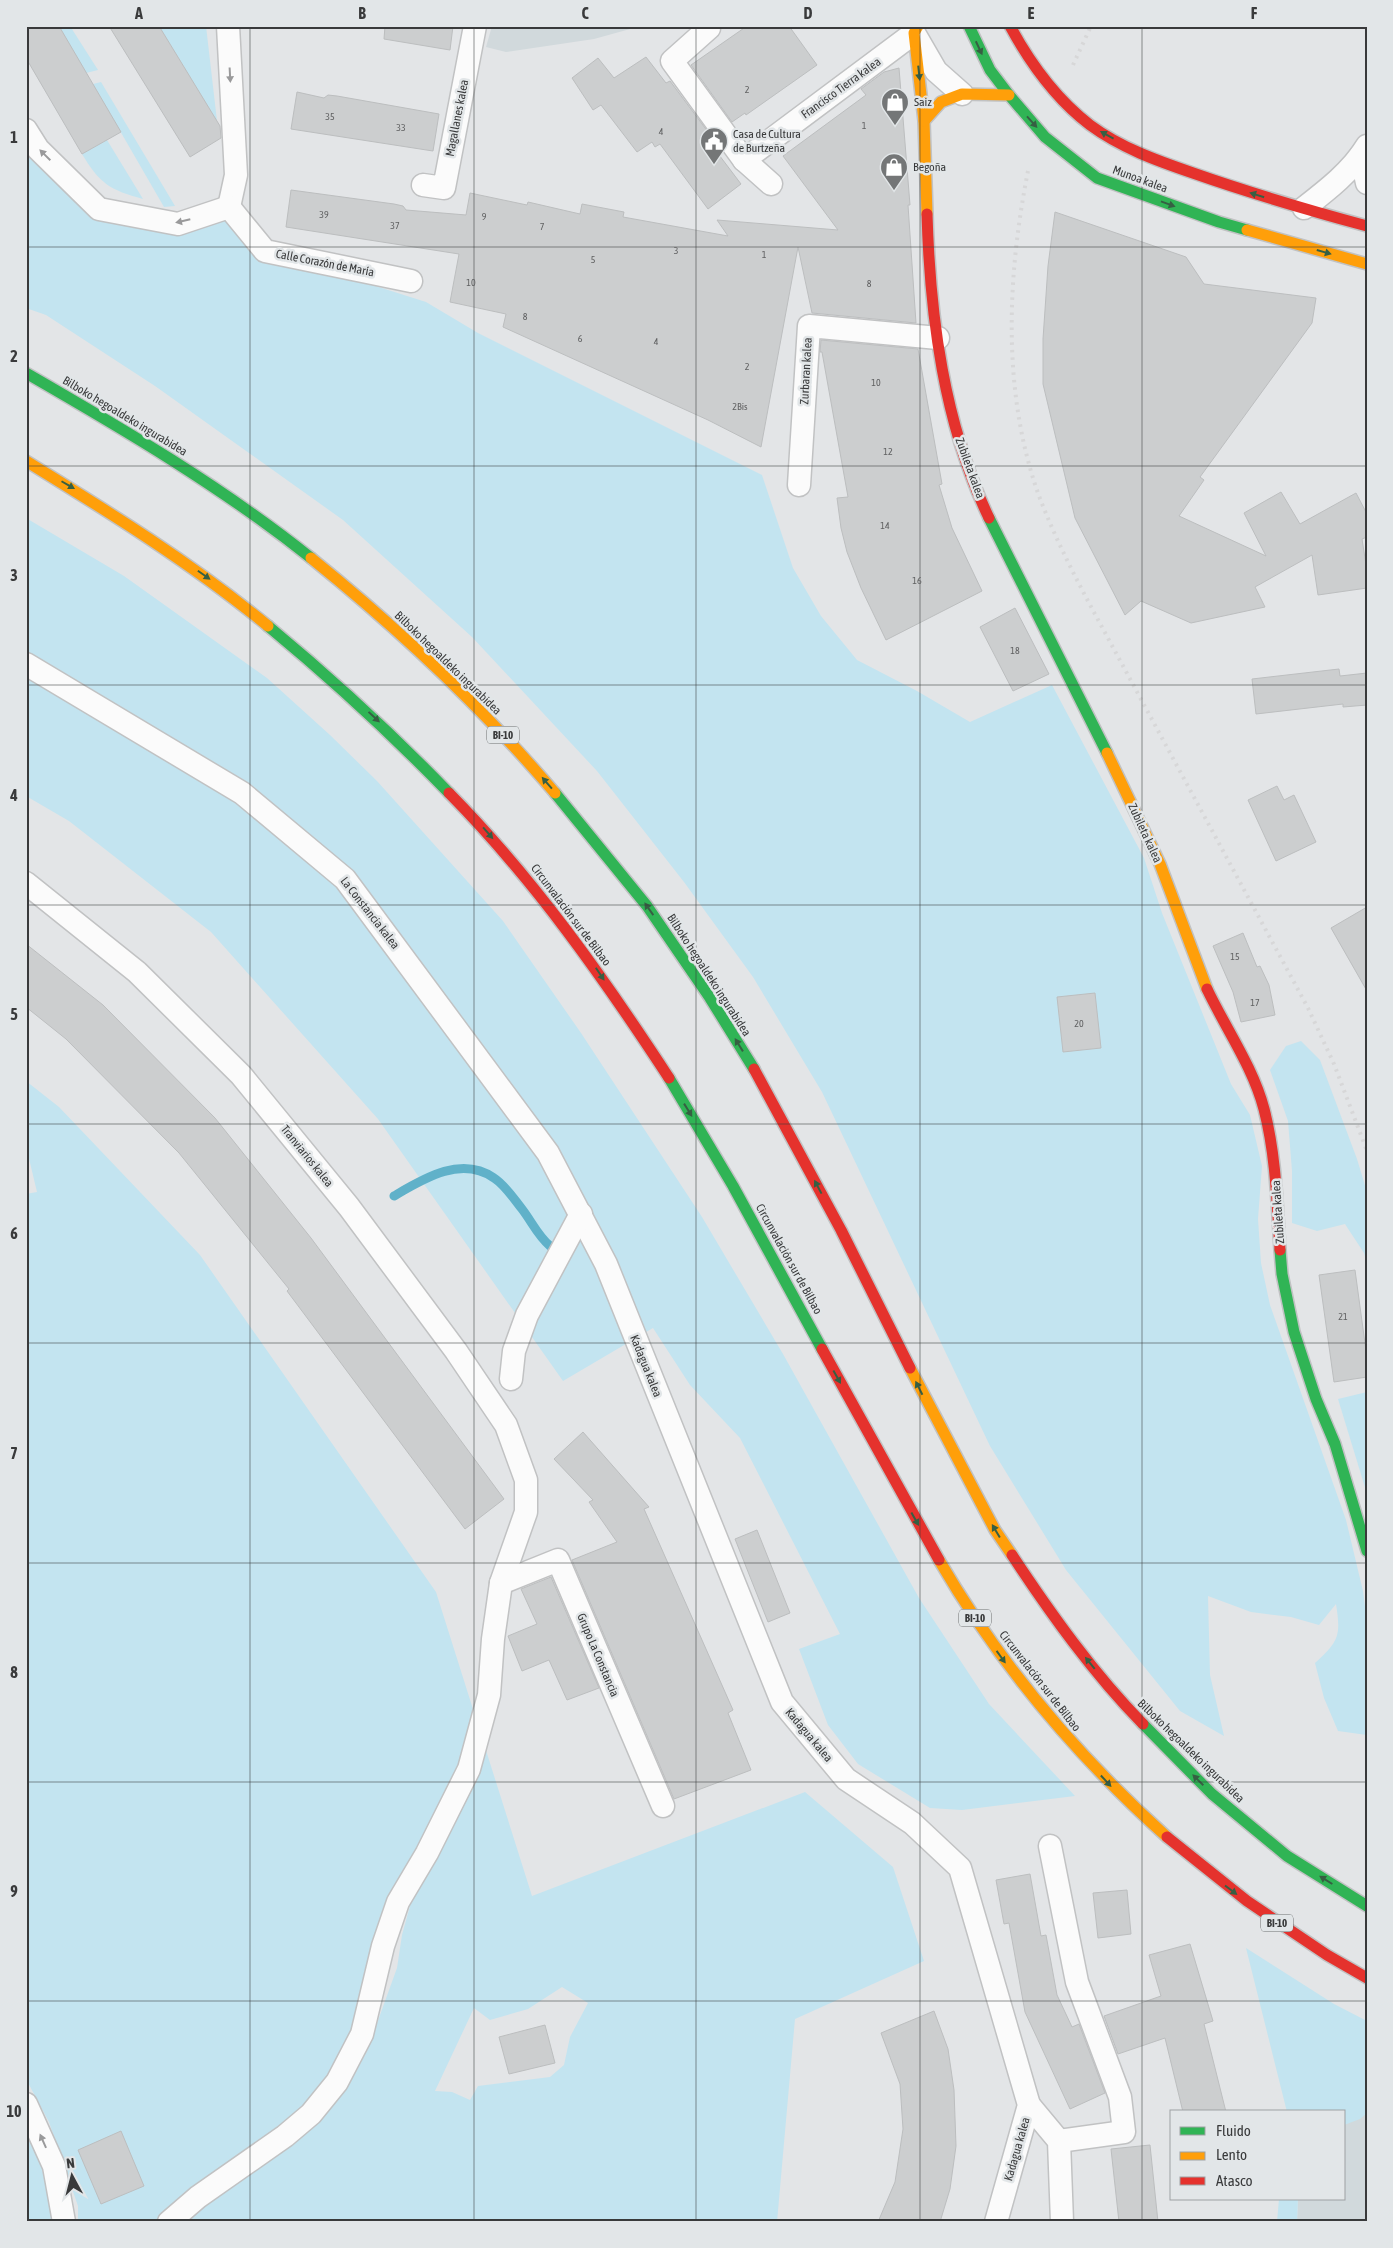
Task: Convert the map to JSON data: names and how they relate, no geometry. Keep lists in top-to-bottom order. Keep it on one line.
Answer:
{"streets":{"main road":["Munoa kalea","Bilboko hegoaldeko ingurabidea","Zubileta kalea","BI-10","Circunvalación sur de Bilbao"],"street":["Francisco Tierra kalea","Magallanes kalea","Calle Corazón de María","Zurbaran kalea","La Constancia kalea","Tranviarios kalea","Kadagua kalea","Grupo La Constancia"]},"crossings":[["Francisco Tierra kalea","Zubileta kalea"],["Zurbaran kalea","Zubileta kalea"],["La Constancia kalea","Kadagua kalea"],["Tranviarios kalea","Grupo La Constancia"]],"one_way":["Bilboko hegoaldeko ingurabidea","Circunvalación sur de Bilbao"],"places":{"shop":["Saiz","Begoña"],"public building":["Casa de Cultura de Burtzeña"]},"house_numbers":["2","35","1","33","4","39","9","37","7","3","1","5","10","8","8","6","4","2","10","2Bis","12","14","16","18","15","17","20","21"],"legend":["Fluido","Lento","Atasco"],"north":"top","grid":{"columns":["A","B","C","D","E","F"],"rows":["1","2","3","4","5","6","7","8","9","10"]}}
